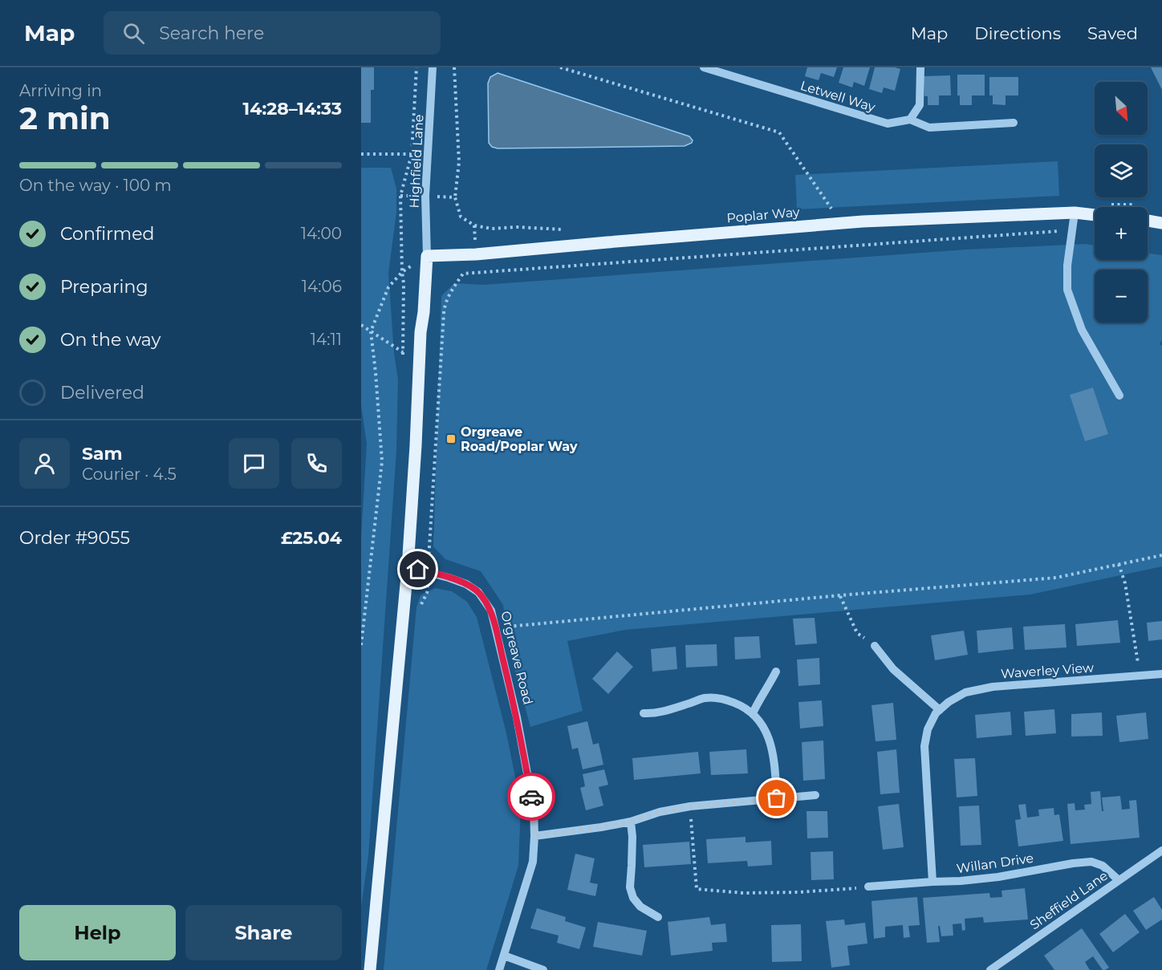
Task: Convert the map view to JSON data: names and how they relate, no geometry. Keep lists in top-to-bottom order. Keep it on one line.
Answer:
{"streets":{"main road":["Poplar Way"],"street":["Letwell Way","Highfield Lane","Orgreave Road","Waverley View","Willan Drive","Sheffield Lane"]},"crossings":[["Highfield Lane","Poplar Way"],["Waverley View","Willan Drive"],["Willan Drive","Sheffield Lane"]],"places":{"transit":["Orgreave Road/Poplar Way"]},"north":"bottom right","page":{"header":"Map","search":"Search here","nav":["Map","Directions","Saved"],"heading":["2 min","Arriving in","14:28–14:33"],"panel":["Sam","Courier · 4.5","Order #9055","£25.04"],"map_buttons":["+","−"],"bar":"On the way · 100 m","list":[["Confirmed","14:00"],["Preparing","14:06"],["On the way","14:11"],"Delivered"],"buttons":["Help","Share"]}}
